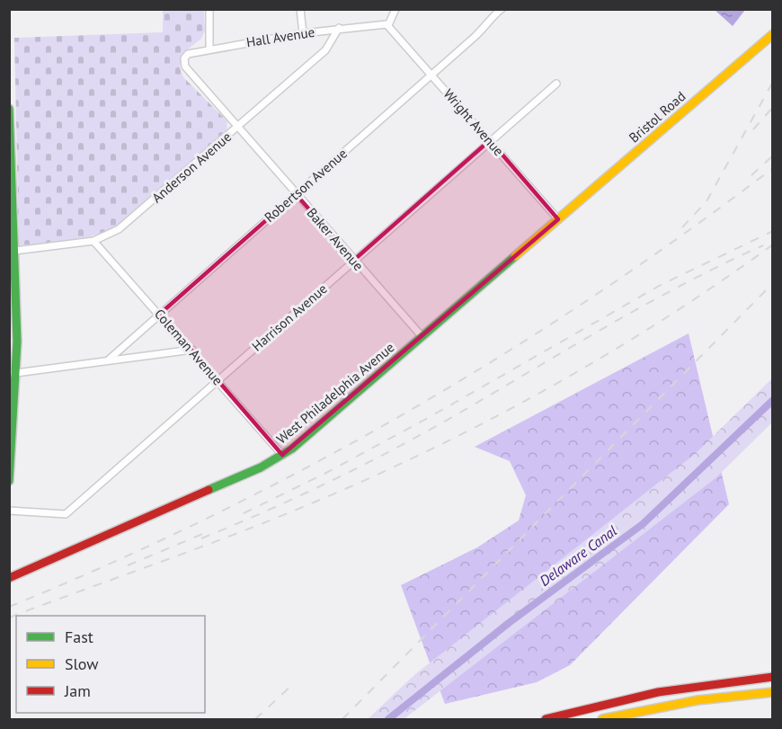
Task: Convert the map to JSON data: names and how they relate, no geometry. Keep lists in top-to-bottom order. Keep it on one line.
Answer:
{"streets":{"main road":["Bristol Road","West Philadelphia Avenue"],"street":["Hall Avenue","Wright Avenue","Anderson Avenue","Robertson Avenue","Baker Avenue","Harrison Avenue","Coleman Avenue"]},"crossings":[["Hall Avenue","Wright Avenue"],["Hall Avenue","Anderson Avenue"],["Hall Avenue","Baker Avenue"],["Bristol Road","Wright Avenue"],["Bristol Road","West Philadelphia Avenue"],["Wright Avenue","Robertson Avenue"],["Wright Avenue","Harrison Avenue"],["Wright Avenue","West Philadelphia Avenue"],["Anderson Avenue","Baker Avenue"],["Anderson Avenue","Coleman Avenue"],["Robertson Avenue","Baker Avenue"],["Robertson Avenue","Coleman Avenue"],["Baker Avenue","Harrison Avenue"],["Baker Avenue","West Philadelphia Avenue"],["Harrison Avenue","Coleman Avenue"],["Coleman Avenue","West Philadelphia Avenue"]],"water":["Delaware Canal"],"legend":["Fast","Slow","Jam"]}
